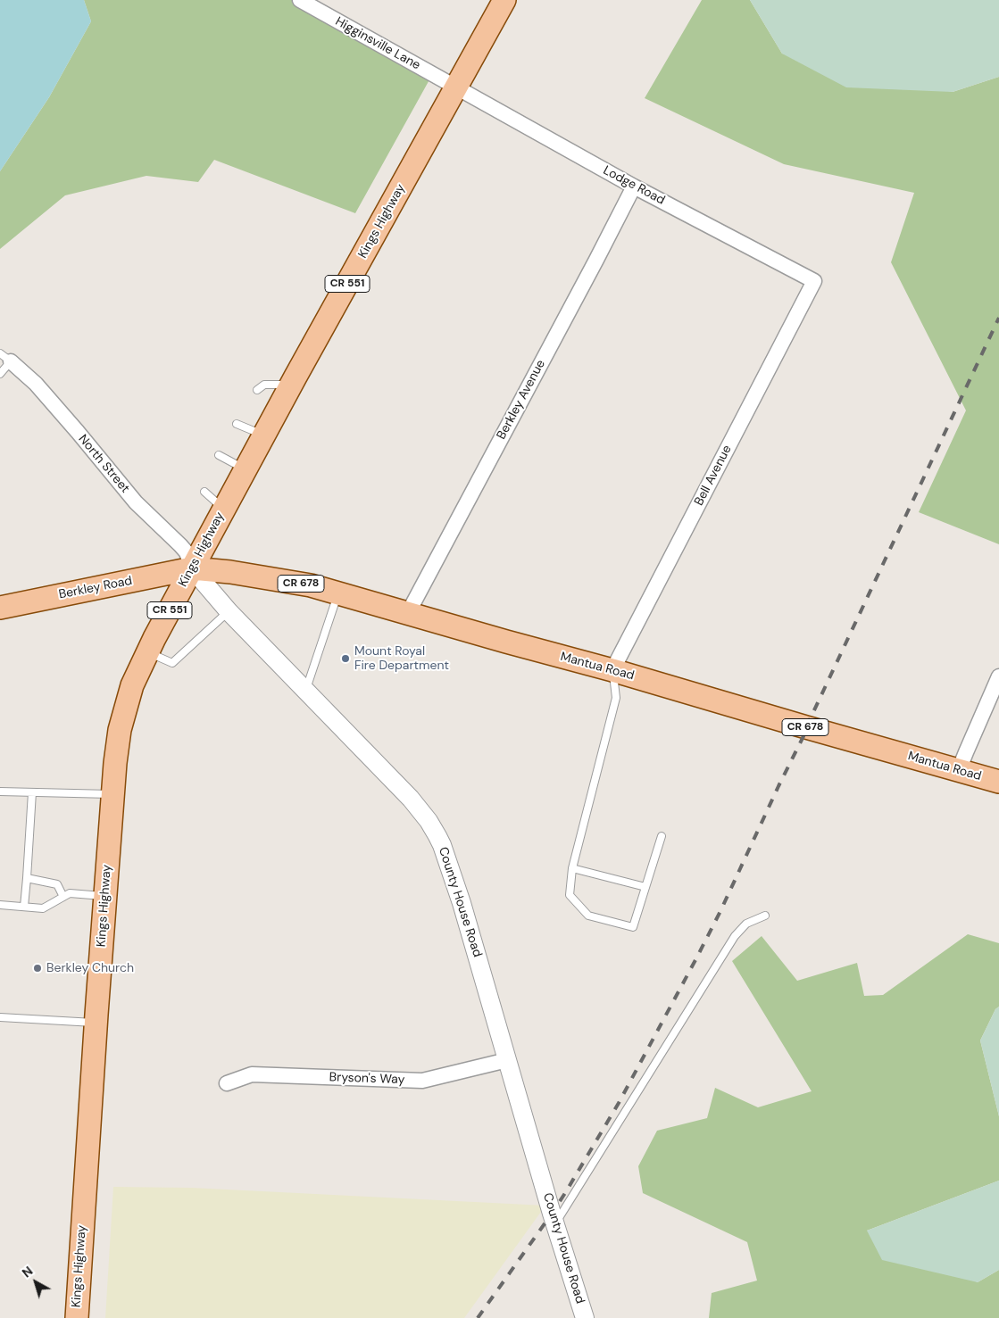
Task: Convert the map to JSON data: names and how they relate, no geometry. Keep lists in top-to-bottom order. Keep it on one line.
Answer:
{"streets":{"main road":["Kings Highway","CR 551","CR 678","Berkley Road","Mantua Road"],"street":["Higginsville Lane","Lodge Road","Berkley Avenue","North Street","Bell Avenue","County House Road","Bryson's Way"]},"crossings":[["Higginsville Lane","Lodge Road"],["Higginsville Lane","Kings Highway"],["Lodge Road","Kings Highway"],["Lodge Road","Berkley Avenue"],["Lodge Road","Bell Avenue"],["Kings Highway","North Street"],["Kings Highway","Berkley Road"],["Kings Highway","Mantua Road"],["Kings Highway","County House Road"],["Berkley Avenue","Mantua Road"],["North Street","Berkley Road"],["North Street","Mantua Road"],["North Street","County House Road"],["Bell Avenue","Mantua Road"],["Berkley Road","Mantua Road"],["Berkley Road","County House Road"],["Mantua Road","County House Road"],["County House Road","Bryson's Way"]],"places":["Mount Royal Fire Department","Berkley Church"],"north":"top left"}
